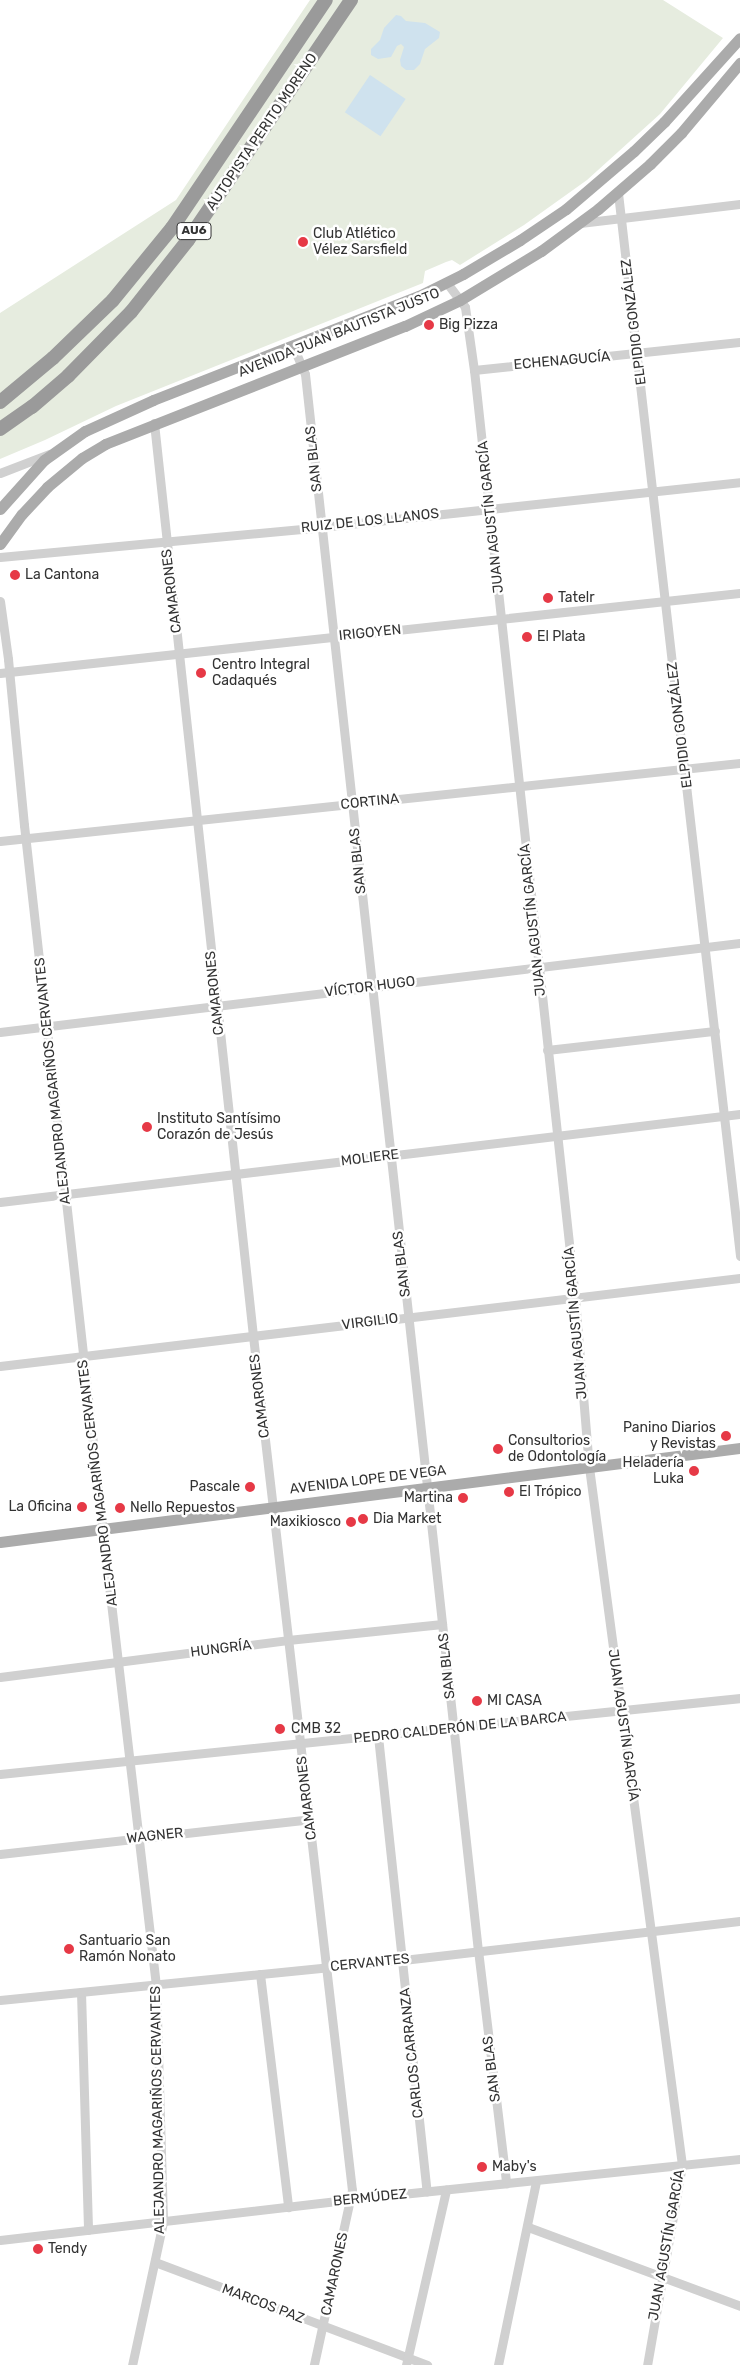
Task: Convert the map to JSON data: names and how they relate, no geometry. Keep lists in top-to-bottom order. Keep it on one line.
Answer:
{"streets":{"highway":["AUTOPISTA PERITO MORENO","AU6"],"main road":["AVENIDA JUAN BAUTISTA JUSTO","AVENIDA LOPE DE VEGA"],"street":["ELPIDIO GONZÁLEZ","ECHENAGUCÍA","SAN BLAS","JUAN AGUSTÍN GARCÍA","RUIZ DE LOS LLANOS","CAMARONES","IRIGOYEN","CORTINA","VÍCTOR HUGO","ALEJANDRO MAGARIÑOS CERVANTES","MOLIERE","VIRGILIO","HUNGRÍA","PEDRO CALDERÓN DE LA BARCA","WAGNER","CERVANTES","CARLOS CARRANZA","BERMÚDEZ","MARCOS PAZ"]},"crossings":[["ELPIDIO GONZÁLEZ","AVENIDA JUAN BAUTISTA JUSTO"],["ELPIDIO GONZÁLEZ","ECHENAGUCÍA"],["ELPIDIO GONZÁLEZ","RUIZ DE LOS LLANOS"],["ELPIDIO GONZÁLEZ","IRIGOYEN"],["ELPIDIO GONZÁLEZ","CORTINA"],["ELPIDIO GONZÁLEZ","VÍCTOR HUGO"],["ELPIDIO GONZÁLEZ","MOLIERE"],["AVENIDA JUAN BAUTISTA JUSTO","SAN BLAS"],["AVENIDA JUAN BAUTISTA JUSTO","JUAN AGUSTÍN GARCÍA"],["AVENIDA JUAN BAUTISTA JUSTO","CAMARONES"],["ECHENAGUCÍA","JUAN AGUSTÍN GARCÍA"],["SAN BLAS","RUIZ DE LOS LLANOS"],["SAN BLAS","IRIGOYEN"],["SAN BLAS","CORTINA"],["SAN BLAS","VÍCTOR HUGO"],["SAN BLAS","MOLIERE"],["SAN BLAS","VIRGILIO"],["SAN BLAS","AVENIDA LOPE DE VEGA"],["SAN BLAS","HUNGRÍA"],["SAN BLAS","PEDRO CALDERÓN DE LA BARCA"],["SAN BLAS","CERVANTES"],["SAN BLAS","BERMÚDEZ"],["JUAN AGUSTÍN GARCÍA","RUIZ DE LOS LLANOS"],["JUAN AGUSTÍN GARCÍA","IRIGOYEN"],["JUAN AGUSTÍN GARCÍA","CORTINA"],["JUAN AGUSTÍN GARCÍA","VÍCTOR HUGO"],["JUAN AGUSTÍN GARCÍA","MOLIERE"],["JUAN AGUSTÍN GARCÍA","VIRGILIO"],["JUAN AGUSTÍN GARCÍA","AVENIDA LOPE DE VEGA"],["JUAN AGUSTÍN GARCÍA","PEDRO CALDERÓN DE LA BARCA"],["JUAN AGUSTÍN GARCÍA","CERVANTES"],["JUAN AGUSTÍN GARCÍA","BERMÚDEZ"],["RUIZ DE LOS LLANOS","CAMARONES"],["CAMARONES","IRIGOYEN"],["CAMARONES","CORTINA"],["CAMARONES","VÍCTOR HUGO"],["CAMARONES","MOLIERE"],["CAMARONES","VIRGILIO"],["CAMARONES","AVENIDA LOPE DE VEGA"],["CAMARONES","HUNGRÍA"],["CAMARONES","PEDRO CALDERÓN DE LA BARCA"],["CAMARONES","WAGNER"],["CAMARONES","CERVANTES"],["CAMARONES","BERMÚDEZ"],["CAMARONES","MARCOS PAZ"],["IRIGOYEN","ALEJANDRO MAGARIÑOS CERVANTES"],["CORTINA","ALEJANDRO MAGARIÑOS CERVANTES"],["VÍCTOR HUGO","ALEJANDRO MAGARIÑOS CERVANTES"],["ALEJANDRO MAGARIÑOS CERVANTES","MOLIERE"],["ALEJANDRO MAGARIÑOS CERVANTES","VIRGILIO"],["ALEJANDRO MAGARIÑOS CERVANTES","AVENIDA LOPE DE VEGA"],["ALEJANDRO MAGARIÑOS CERVANTES","HUNGRÍA"],["ALEJANDRO MAGARIÑOS CERVANTES","PEDRO CALDERÓN DE LA BARCA"],["ALEJANDRO MAGARIÑOS CERVANTES","WAGNER"],["ALEJANDRO MAGARIÑOS CERVANTES","CERVANTES"],["ALEJANDRO MAGARIÑOS CERVANTES","BERMÚDEZ"],["ALEJANDRO MAGARIÑOS CERVANTES","MARCOS PAZ"],["PEDRO CALDERÓN DE LA BARCA","CARLOS CARRANZA"],["CERVANTES","CARLOS CARRANZA"],["CARLOS CARRANZA","BERMÚDEZ"]],"places":["Club Atlético Vélez Sarsfield","Big Pizza","La Cantona","Tatelr","El Plata","Centro Integral Cadaqués","Instituto Santísimo Corazón de Jesús","Panino Diarios y Revistas","Consultorios de Odontología","Heladería Luka","Pascale","El Trópico","Martina","La Oficina","Nello Repuestos","Dia Market","Maxikiosco","MI CASA","CMB 32","Santuario San Ramón Nonato","Maby's","Tendy"]}
